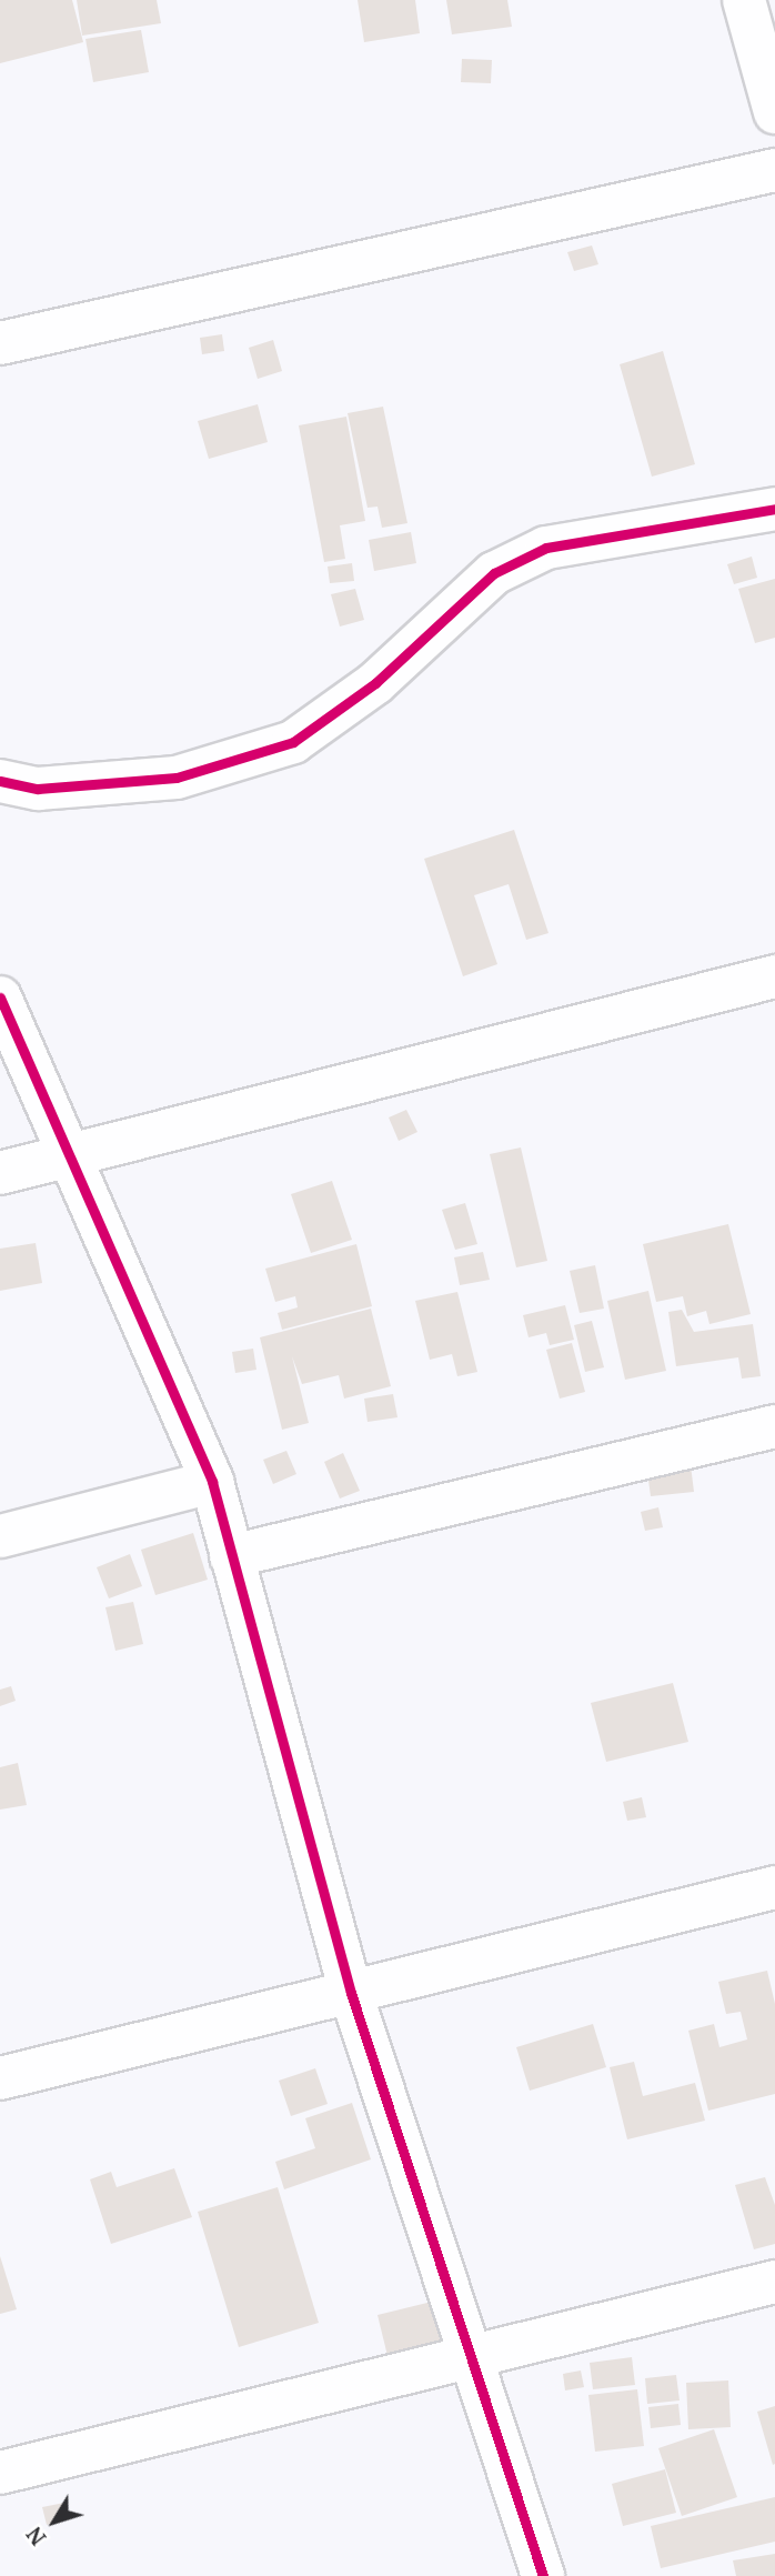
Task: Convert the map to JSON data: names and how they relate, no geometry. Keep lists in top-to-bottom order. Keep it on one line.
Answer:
{"north":"bottom left"}
